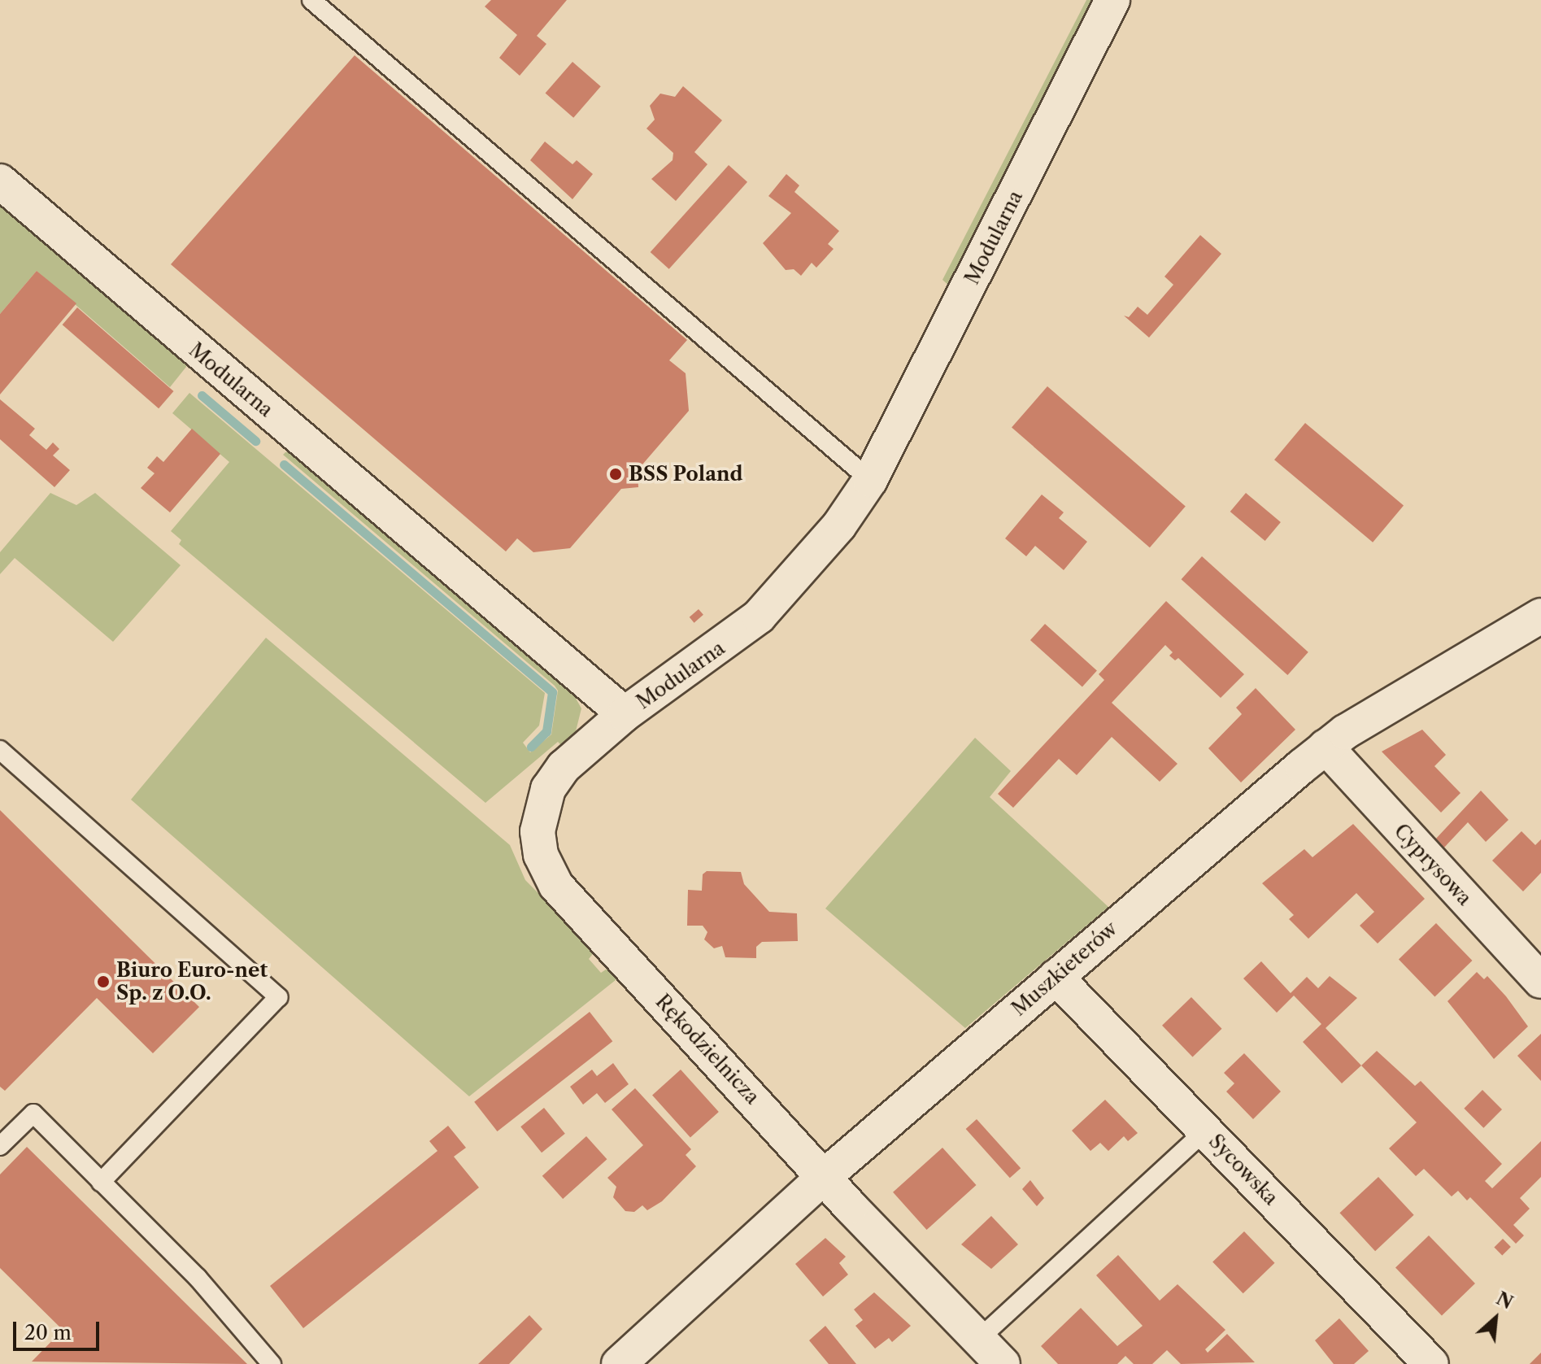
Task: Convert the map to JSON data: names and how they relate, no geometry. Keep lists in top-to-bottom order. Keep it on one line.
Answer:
{"streets":{"street":["Modularna","Cyprysowa","Muszkieterów","Rękodzielnicza","Sycowska"]},"crossings":[["Modularna","Rękodzielnicza"],["Cyprysowa","Muszkieterów"],["Muszkieterów","Rękodzielnicza"],["Muszkieterów","Sycowska"]],"places":["BSS Poland","Biuro Euro-net Sp. z O.O."],"scale_bar":"20 m","north":"top right"}
